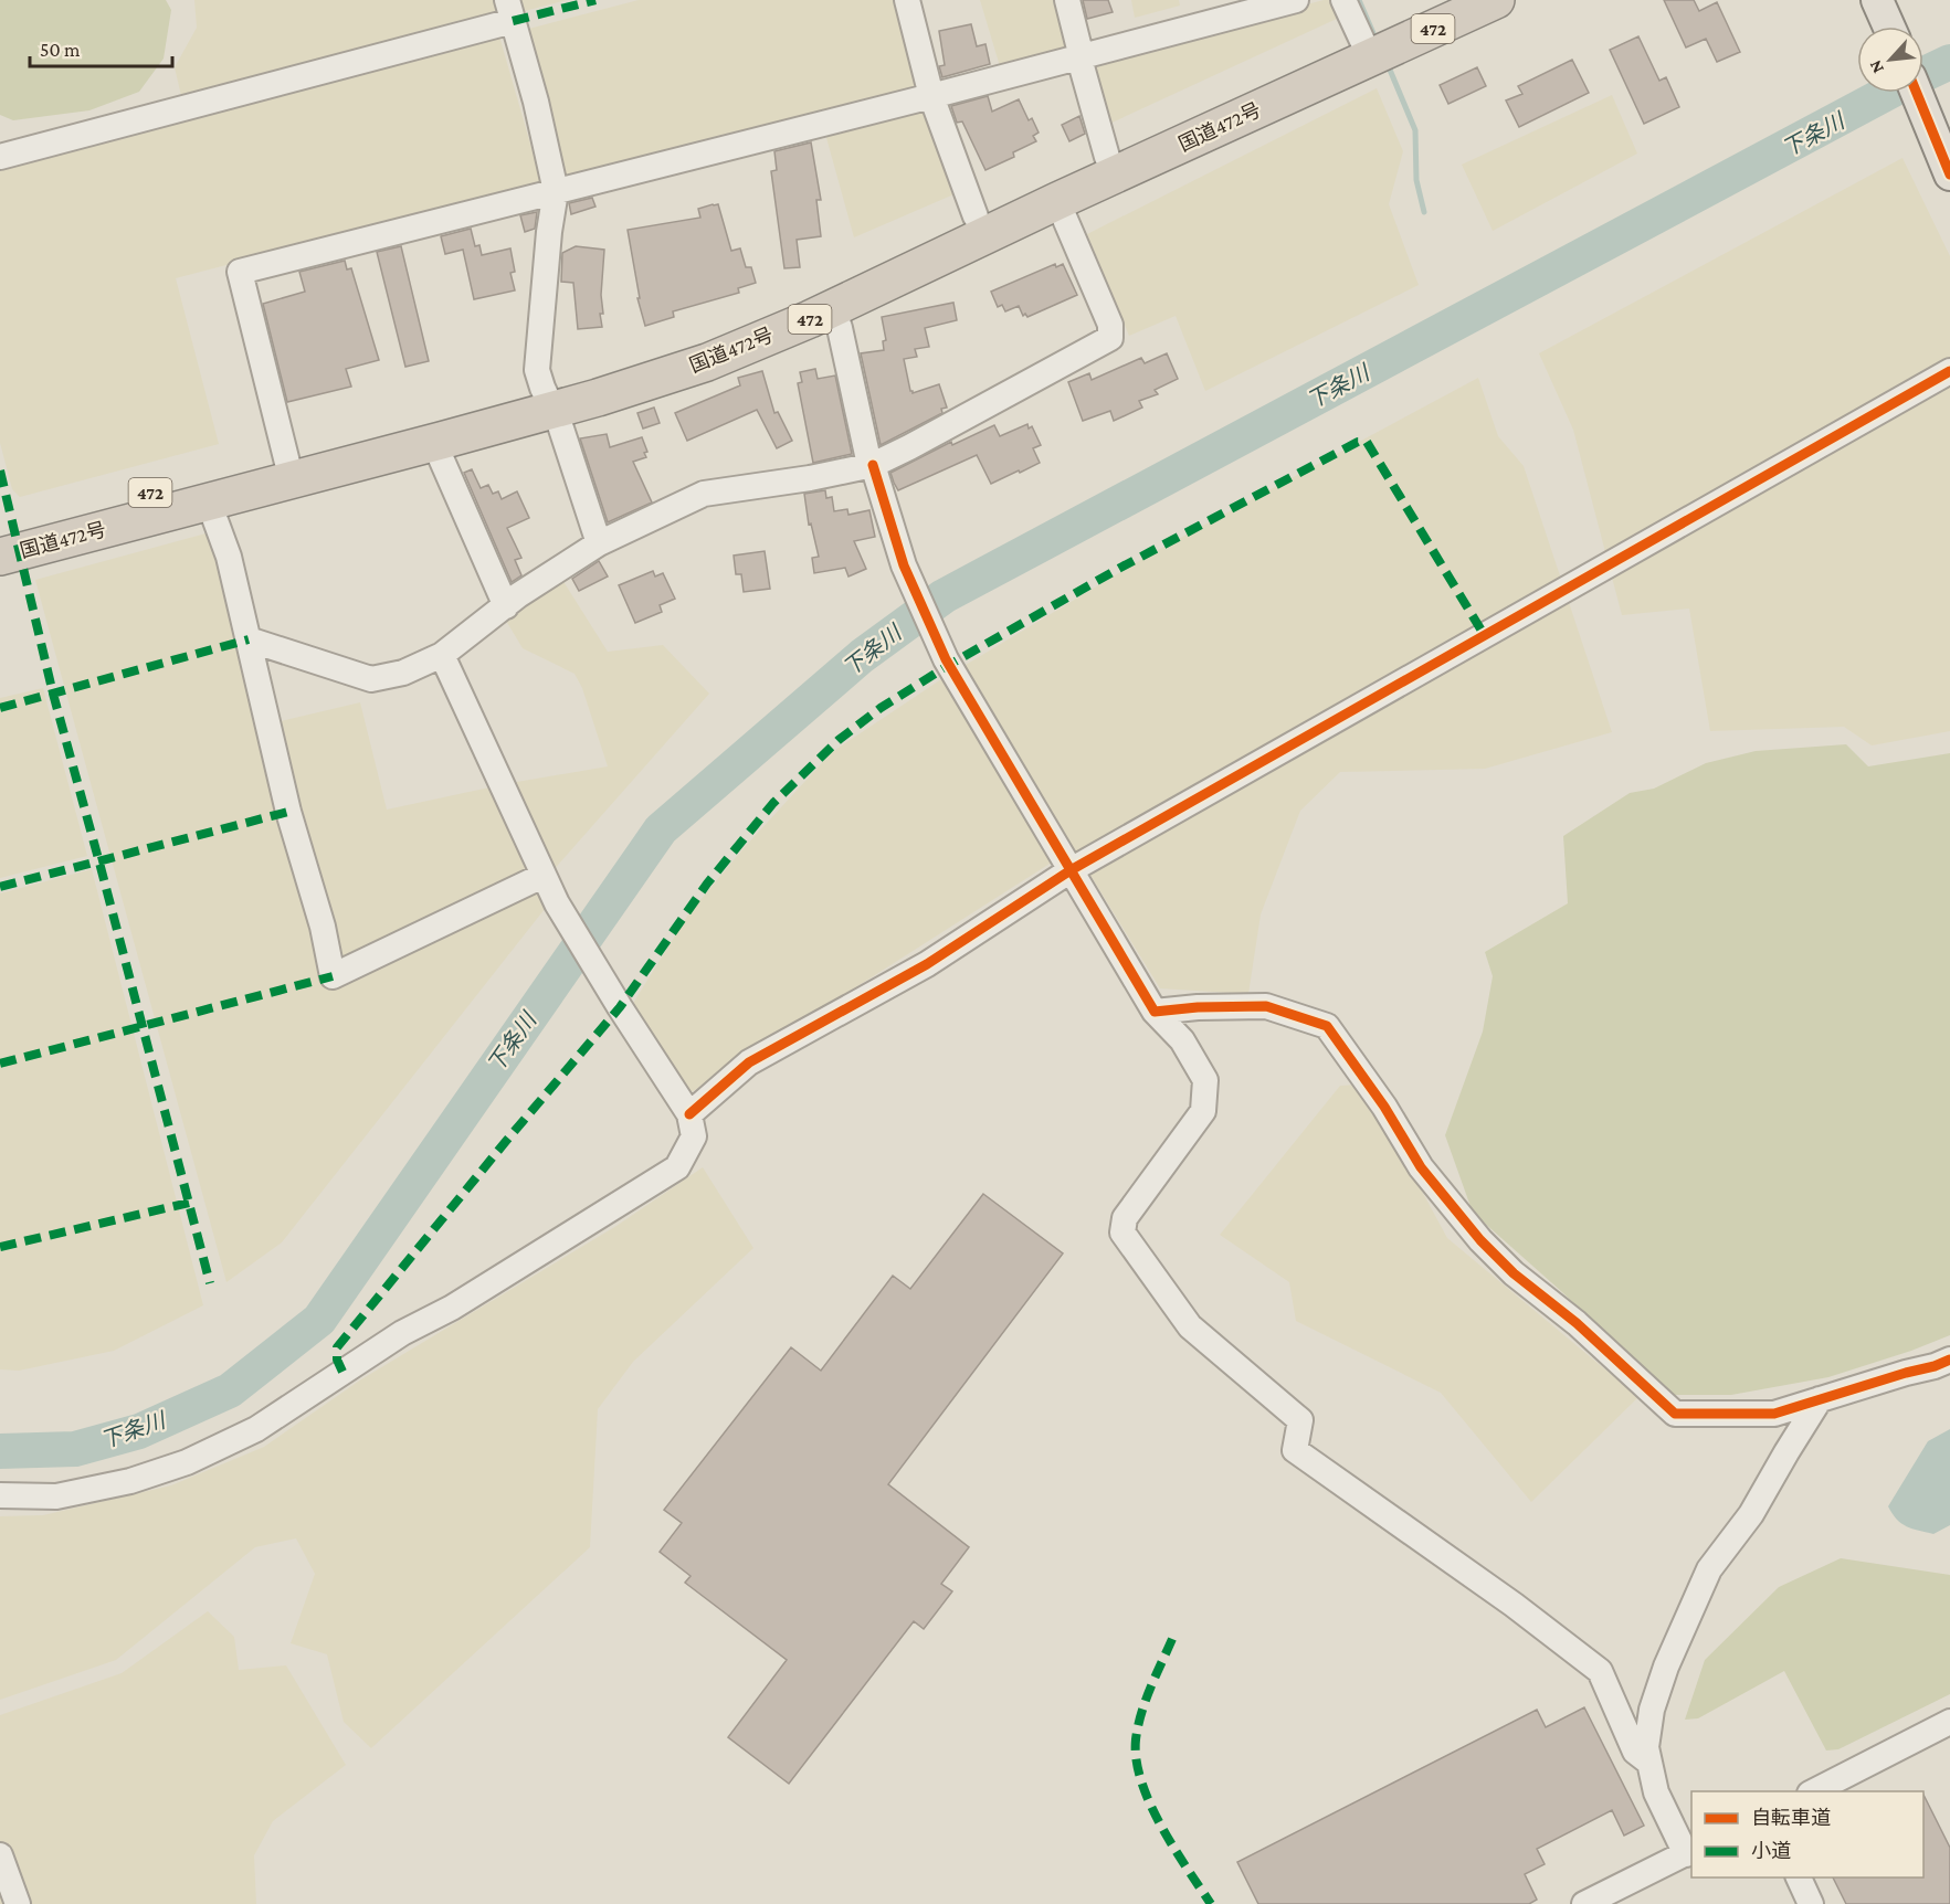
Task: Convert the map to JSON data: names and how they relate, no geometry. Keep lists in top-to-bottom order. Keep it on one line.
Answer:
{"streets":{"highway":["472","国道472号"]},"water":["下条川"],"legend":["自転車道","小道"],"scale_bar":"50 m","north":"bottom left"}
